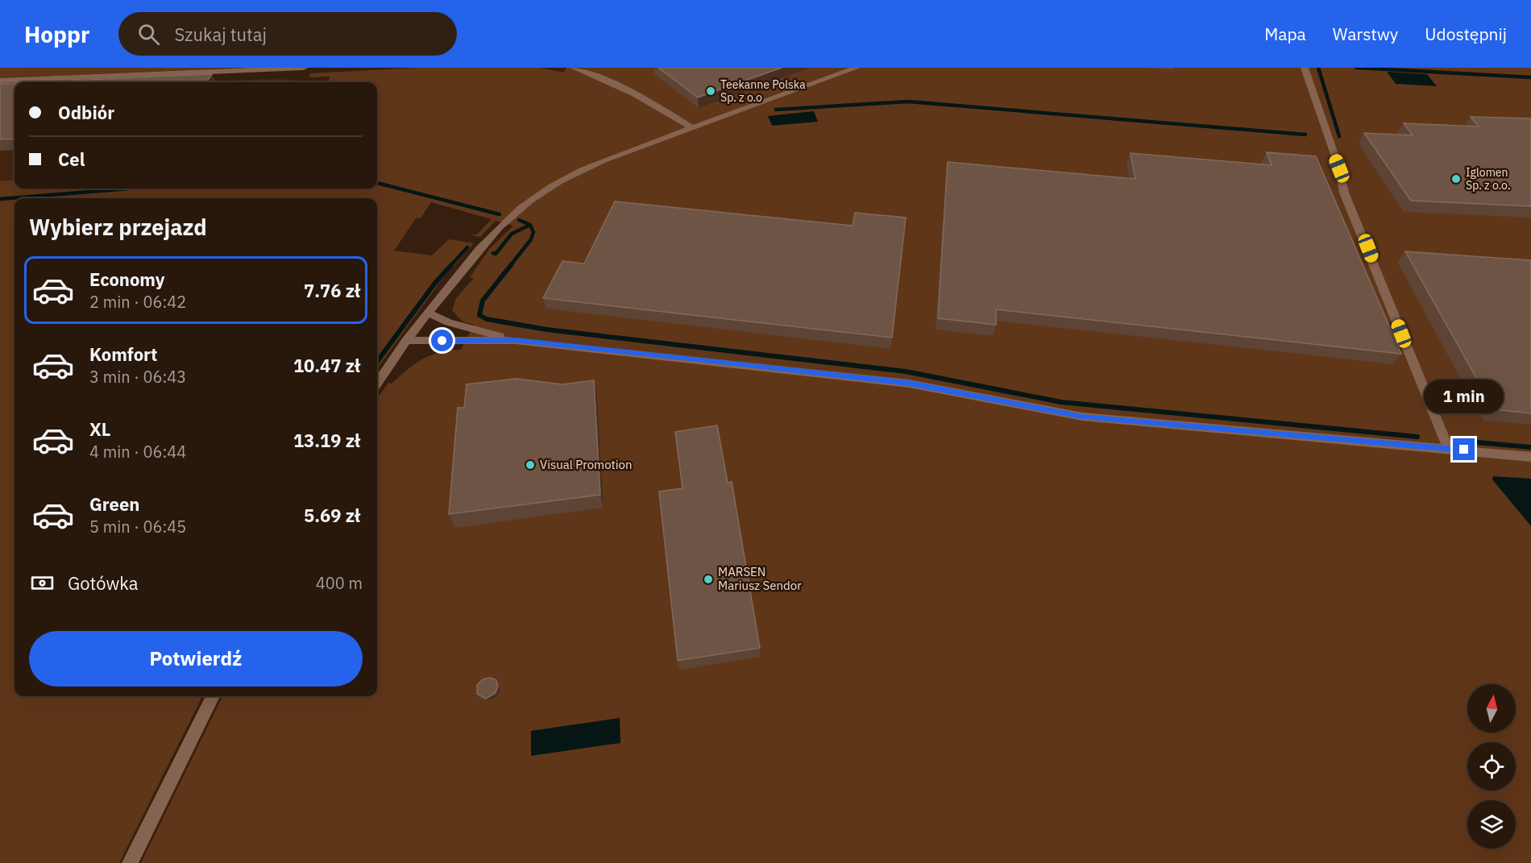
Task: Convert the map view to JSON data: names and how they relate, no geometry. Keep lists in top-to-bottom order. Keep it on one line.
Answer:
{"places":["Teekanne Polska Sp. z o.o","Iglomen Sp. z o.o.","Visual Promotion","MARSEN Mariusz Sendor"],"north":"top","page":{"header":"Hoppr","search":"Szukaj tutaj","nav":["Mapa","Warstwy","Udostępnij"],"banner":["Odbiór","Cel"],"heading":"Wybierz przejazd","list":[{"name":"Economy","note":"2 min · 06:42","value":"7.76 zł"},{"name":"Komfort","note":"3 min · 06:43","value":"10.47 zł"},{"name":"XL","note":"4 min · 06:44","value":"13.19 zł"},{"name":"Green","note":"5 min · 06:45","value":"5.69 zł"}],"bubble":"1 min","pay":["Gotówka","400 m"],"buttons":"Potwierdź"}}
